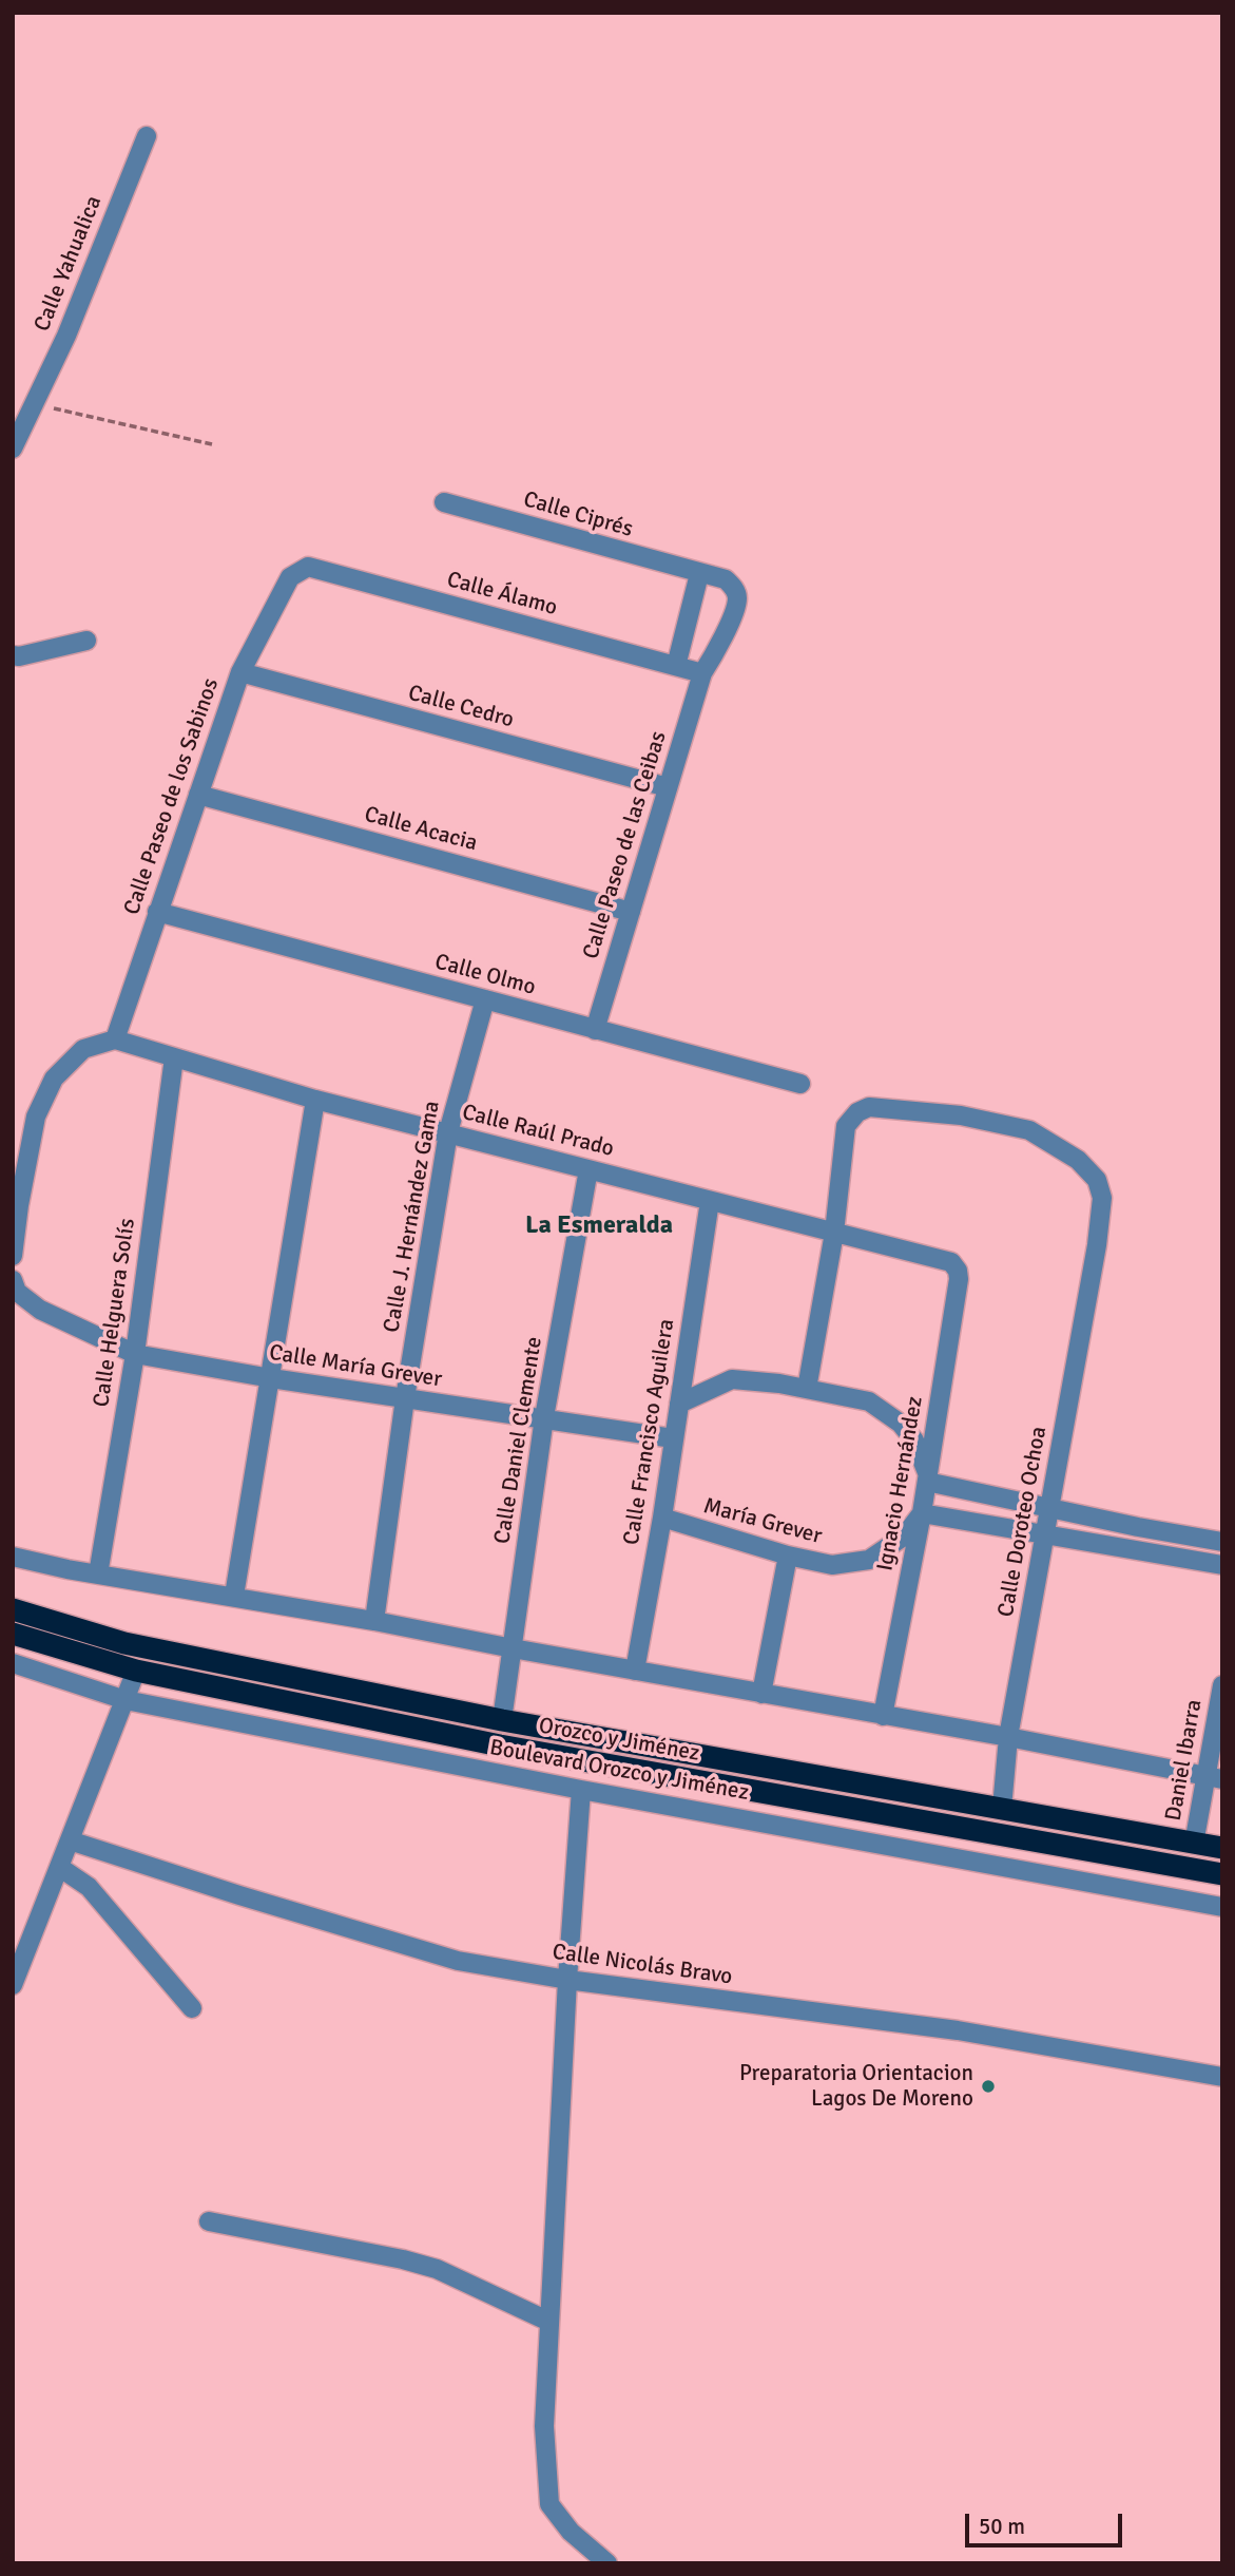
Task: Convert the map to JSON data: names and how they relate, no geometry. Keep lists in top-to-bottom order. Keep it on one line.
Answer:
{"streets":{"highway":["Orozco y Jiménez"],"street":["Calle Yahualica","Calle Ciprés","Calle Álamo","Calle Cedro","Calle Paseo de los Sabinos","Calle Acacia","Calle Paseo de las Ceibas","Calle Olmo","Calle Raúl Prado","Calle J. Hernández Gama","Calle Helguera Solís","Calle María Grever","Calle Francisco Aguilera","Calle Daniel Clemente","Ignacio Hernández","María Grever","Calle Doroteo Ochoa","Daniel Ibarra","Boulevard Orozco y Jiménez","Calle Nicolás Bravo"]},"crossings":[["Calle Ciprés","Calle Álamo"],["Calle Ciprés","Calle Paseo de las Ceibas"],["Calle Álamo","Calle Paseo de los Sabinos"],["Calle Álamo","Calle Paseo de las Ceibas"],["Calle Cedro","Calle Paseo de los Sabinos"],["Calle Cedro","Calle Paseo de las Ceibas"],["Calle Paseo de los Sabinos","Calle Acacia"],["Calle Paseo de los Sabinos","Calle Olmo"],["Calle Paseo de los Sabinos","Calle Raúl Prado"],["Calle Acacia","Calle Paseo de las Ceibas"],["Calle Paseo de las Ceibas","Calle Olmo"],["Calle Olmo","Calle J. Hernández Gama"],["Calle Raúl Prado","Calle J. Hernández Gama"],["Calle Raúl Prado","Calle Helguera Solís"],["Calle Raúl Prado","Calle Francisco Aguilera"],["Calle Raúl Prado","Calle Daniel Clemente"],["Calle Raúl Prado","Ignacio Hernández"],["Calle Raúl Prado","Calle Doroteo Ochoa"],["Calle J. Hernández Gama","Calle María Grever"],["Calle Helguera Solís","Calle María Grever"],["Calle María Grever","Calle Francisco Aguilera"],["Calle María Grever","Calle Daniel Clemente"],["Calle María Grever","Ignacio Hernández"],["Calle María Grever","María Grever"],["Calle Francisco Aguilera","Ignacio Hernández"],["Calle Francisco Aguilera","María Grever"],["Calle Daniel Clemente","Orozco y Jiménez"],["Ignacio Hernández","María Grever"],["Calle Doroteo Ochoa","Orozco y Jiménez"],["Orozco y Jiménez","Daniel Ibarra"]],"districts":["La Esmeralda"],"places":["Preparatoria Orientacion Lagos De Moreno"],"scale_bar":"50 m"}
